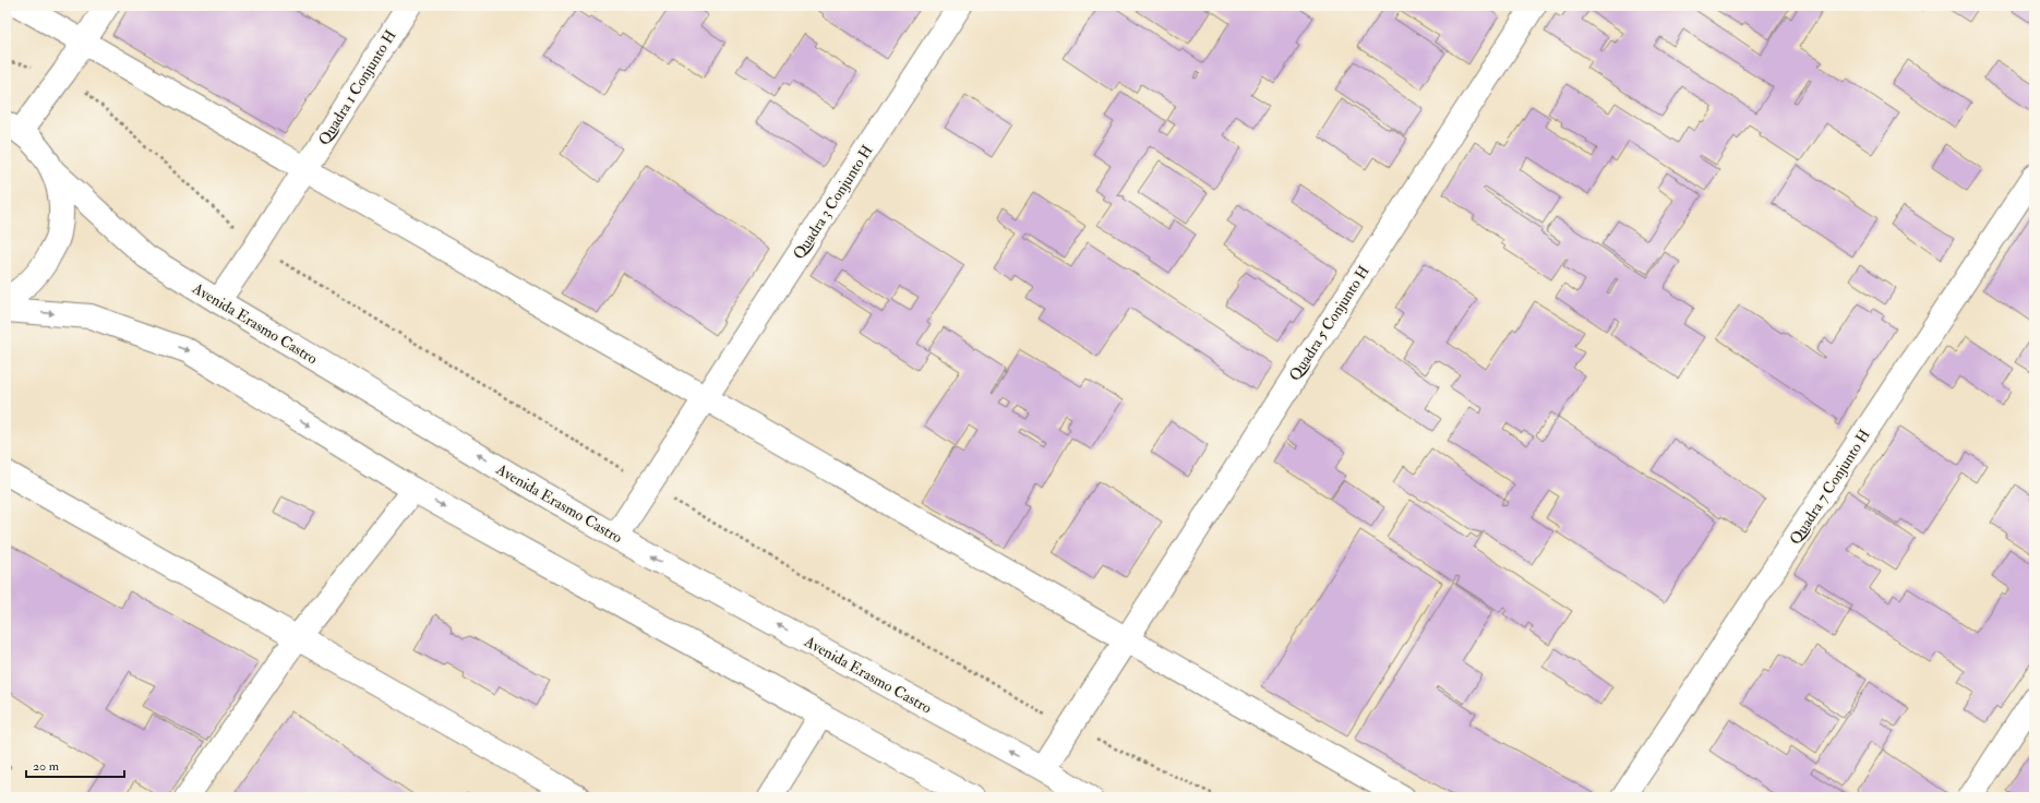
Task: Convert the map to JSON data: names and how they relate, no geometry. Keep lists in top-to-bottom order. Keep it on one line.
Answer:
{"streets":{"street":["Quadra 1 Conjunto H","Quadra 3 Conjunto H","Avenida Erasmo Castro","Quadra 5 Conjunto H","Quadra 7 Conjunto H"]},"crossings":[["Quadra 1 Conjunto H","Avenida Erasmo Castro"],["Quadra 3 Conjunto H","Avenida Erasmo Castro"],["Avenida Erasmo Castro","Quadra 5 Conjunto H"]],"scale_bar":"20 m"}
